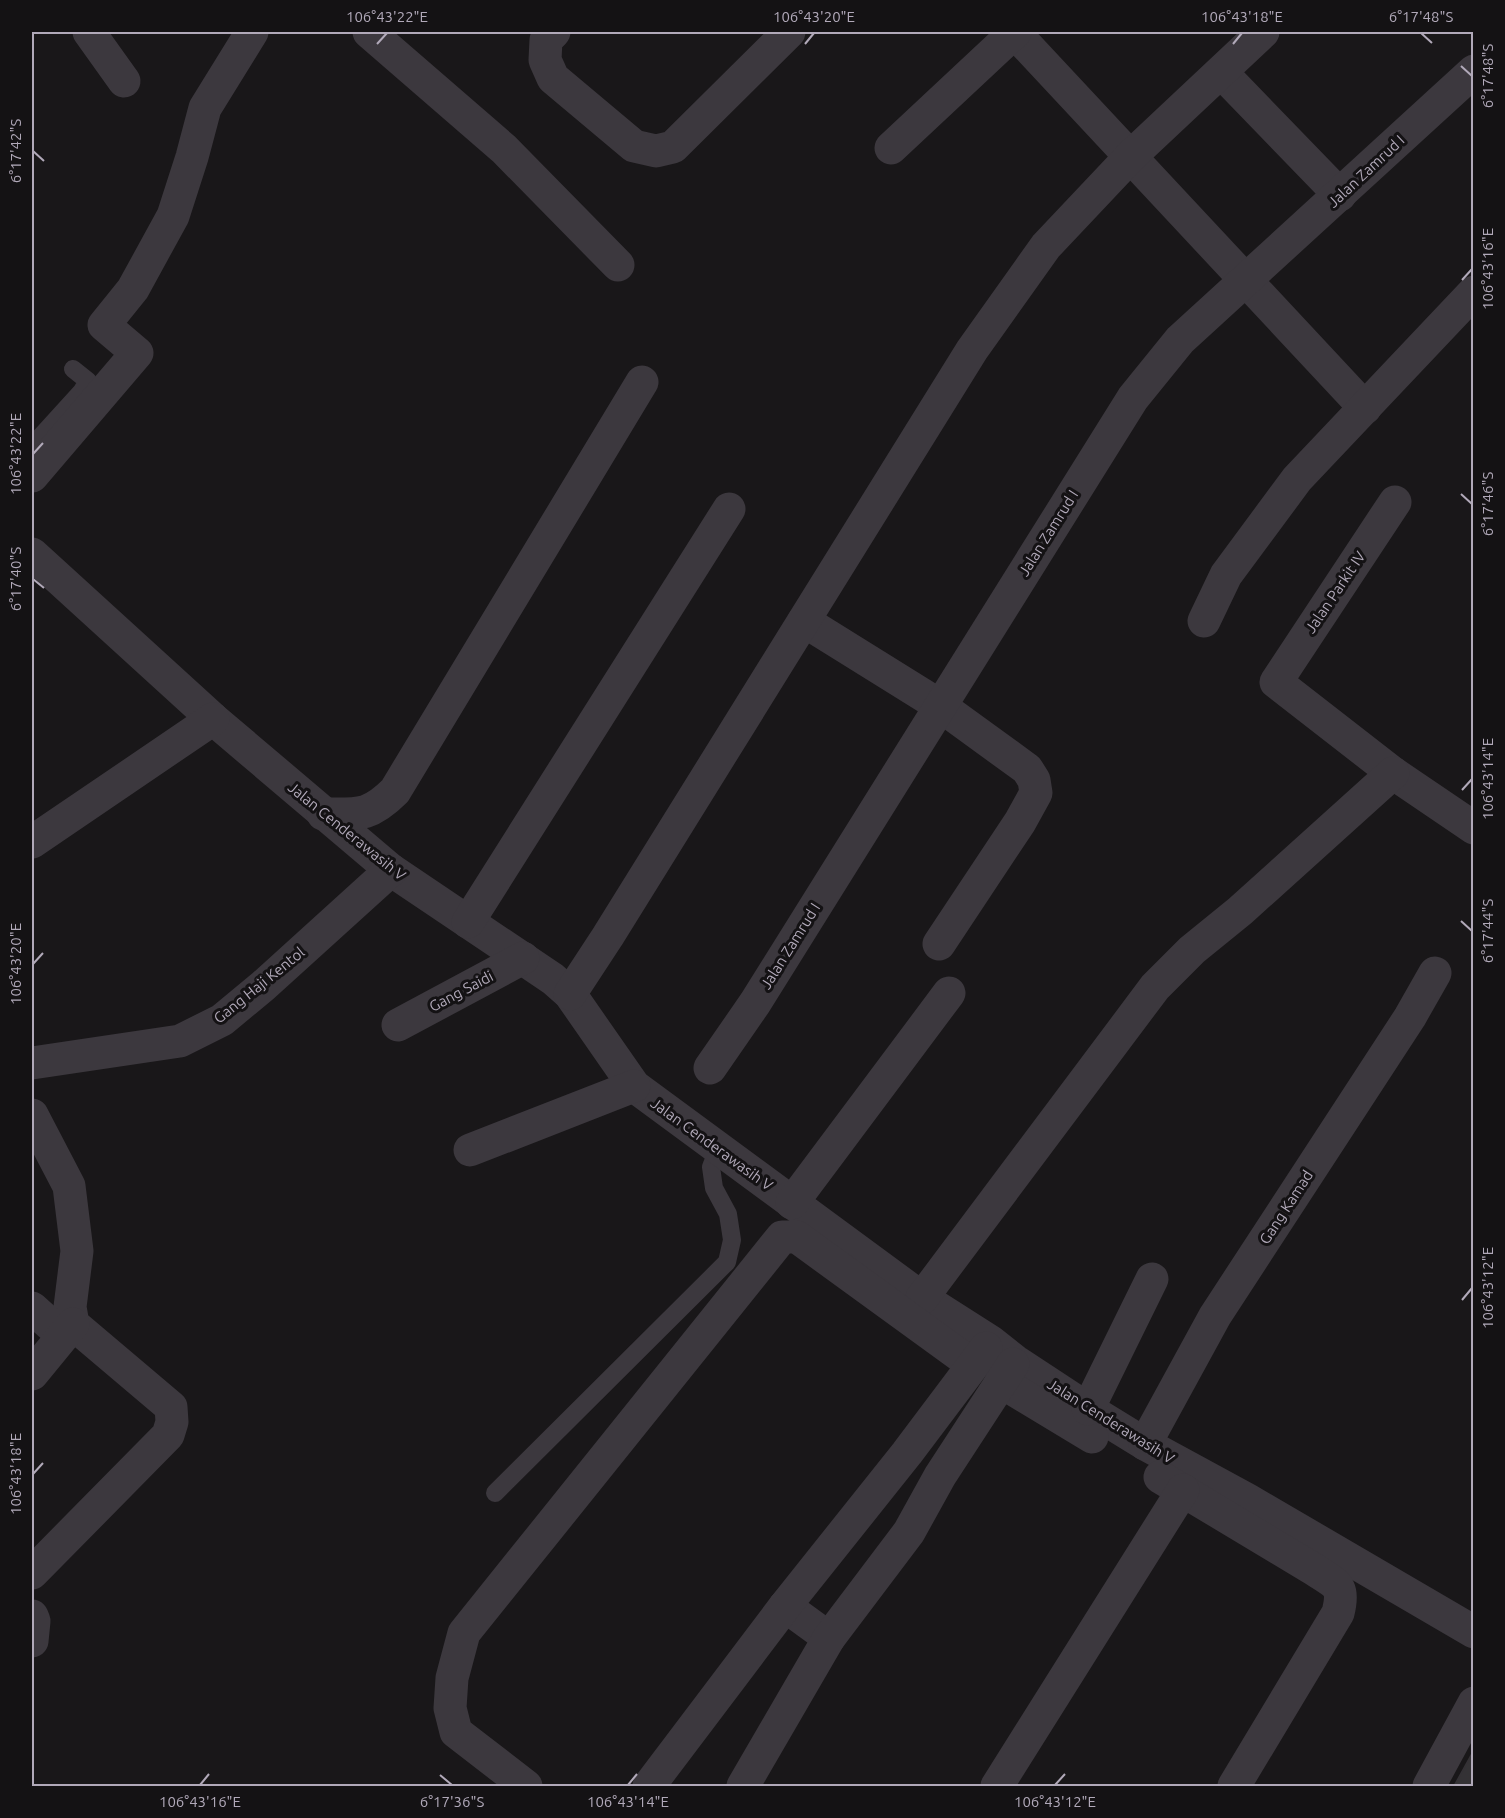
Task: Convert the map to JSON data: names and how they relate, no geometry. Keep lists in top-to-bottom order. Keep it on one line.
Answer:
{"streets":{"street":["Jalan Zamrud I","Jalan Parkit IV","Jalan Cenderawasih V","Gang Haji Kentol","Gang Saidi","Gang Kamad"]},"crossings":[["Jalan Cenderawasih V","Gang Haji Kentol"],["Jalan Cenderawasih V","Gang Saidi"],["Jalan Cenderawasih V","Gang Kamad"]],"coordinates":["106°43'22\"E","106°43'20\"E","106°43'18\"E","6°17'48\"S","6°17'42\"S","106°43'16\"E","6°17'46\"S","6°17'40\"S","106°43'14\"E","6°17'44\"S","106°43'12\"E","6°17'36\"S"]}
